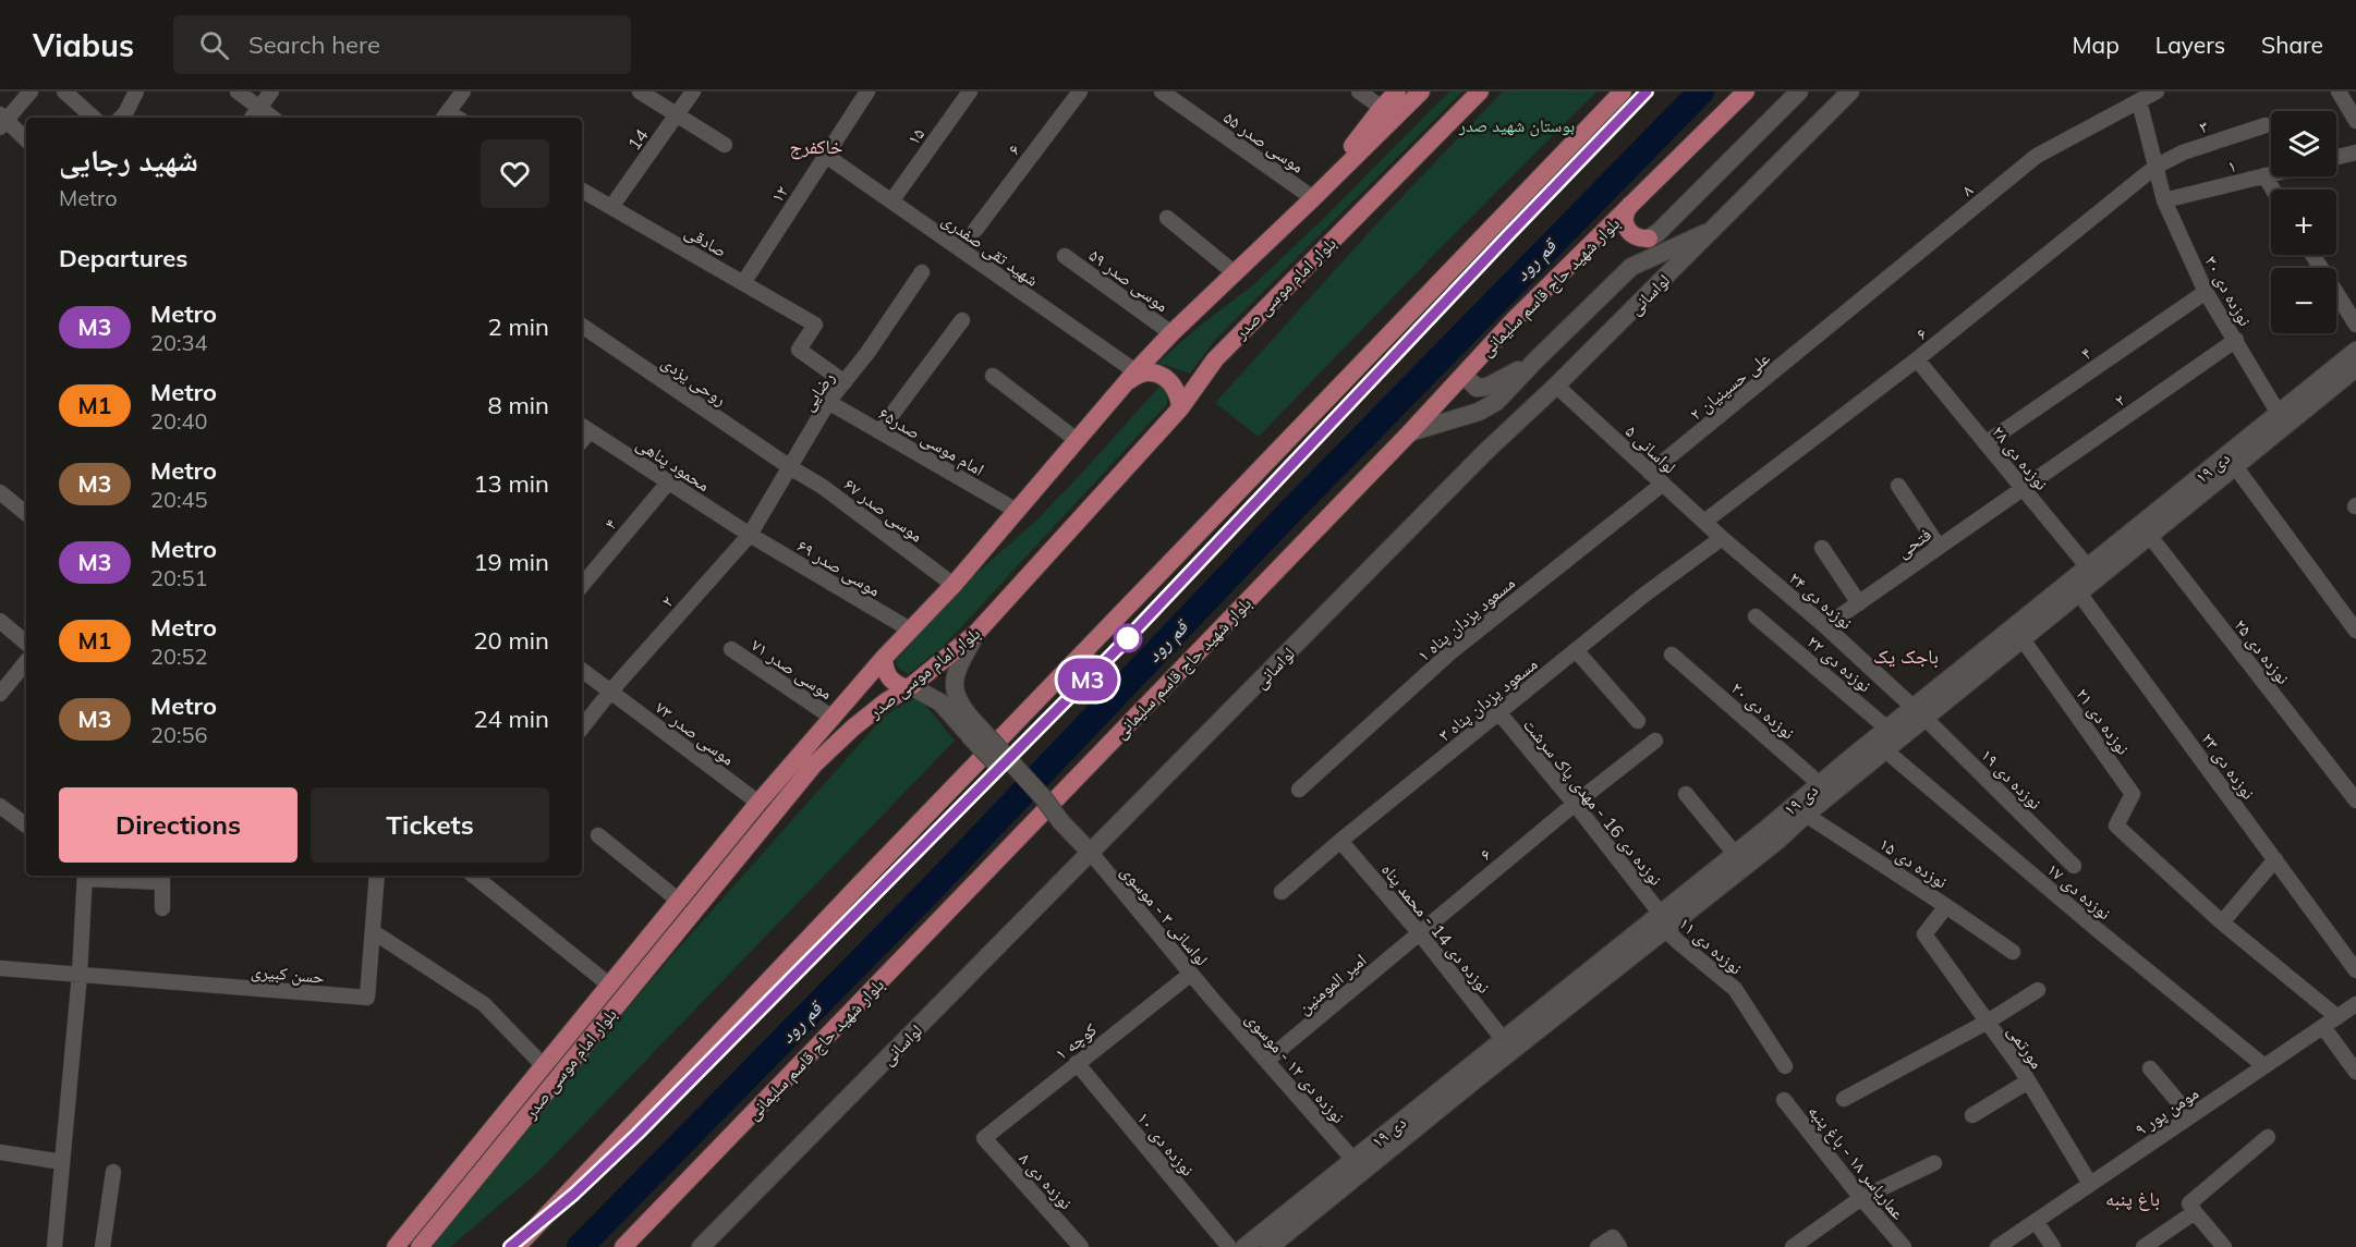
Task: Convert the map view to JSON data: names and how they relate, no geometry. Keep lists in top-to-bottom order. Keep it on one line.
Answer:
{"streets":{"main road":["بلوار شهید حاج قاسم سلیمانی","بلوار امام موسی صدر","لواسانی","۱۹ دی"],"street":["۳","۱۵","14","موسی صدر ۵۵","۶","۱","۸","۱۲","صادقی","شهید تقی صفدری","موسی صدر ۵۹","نوزده دی ۳۰","۴","روحی یزدی","۲ علی حسینیان","رضایی","۲","امام موسی صدر۶۵","لواسانی ۵","نوزده دی ۲۸","محمود پناهی","موسی صدر ۶۷","فتحی","موسی صدر ۶۹","نوزده دی ۲۴","۱ مسعود یزدان پناه","نوزده دی ۲۵","نوزده دی ۲۲","موسی صدر ۷۱","۳ مسعود یزدان پناه","نوزده دی ۲۰","نوزده دی ۲۱","موسی صدر ۷۳","نوزده دی ۲۳","نوزده دی ۱۹","نوزده دی 16 - مهدی پاک سرشت","نوزده دی ۱۵","نوزده دی ۱۷","لواسانی ۳ - موسوی","نوزده دی 14 - محمد پناه","نوزده دی ۱۱","حسن کبیری","امیر المومنین","کوچه ۱","مورتمی","نوزده دی ۱۲ - موسوی","مومن پور ۹","نوزده دی ۱۰","عماریاسر ۱۸ - باغ پنبه","نوزده دی ۸"]},"crossings":[["۳","۶"],["۳","نوزده دی ۳۰"],["۱۵","شهید تقی صفدری"],["14","صادقی"],["موسی صدر ۵۵","بلوار امام موسی صدر"],["۶","نوزده دی ۳۰"],["۶","لواسانی ۵"],["۶","نوزده دی ۲۸"],["۶","نوزده دی 16 - مهدی پاک سرشت"],["۶","نوزده دی 14 - محمد پناه"],["۶","امیر المومنین"],["۱","نوزده دی ۳۰"],["۸","نوزده دی ۳۰"],["۸","۲ علی حسینیان"],["۱۲","صادقی"],["۱۲","شهید تقی صفدری"],["صادقی","رضایی"],["شهید تقی صفدری","بلوار امام موسی صدر"],["موسی صدر ۵۹","بلوار امام موسی صدر"],["بلوار امام موسی صدر","امام موسی صدر۶۵"],["بلوار امام موسی صدر","موسی صدر ۶۷"],["بلوار امام موسی صدر","موسی صدر ۶۹"],["بلوار امام موسی صدر","موسی صدر ۷۱"],["بلوار امام موسی صدر","موسی صدر ۷۳"],["نوزده دی ۳۰","۴"],["نوزده دی ۳۰","۲"],["نوزده دی ۳۰","۱۹ دی"],["لواسانی","لواسانی ۵"],["لواسانی","لواسانی ۳ - موسوی"],["۴","نوزده دی ۲۸"],["۴","محمود پناهی"],["روحی یزدی","رضایی"],["روحی یزدی","موسی صدر ۶۷"],["۲ علی حسینیان","لواسانی ۵"],["رضایی","۲"],["رضایی","امام موسی صدر۶۵"],["رضایی","محمود پناهی"],["رضایی","موسی صدر ۶۷"],["رضایی","موسی صدر ۶۹"],["۲","نوزده دی ۲۸"],["۲","محمود پناهی"],["۲","فتحی"],["۲","موسی صدر ۶۹"],["۲","موسی صدر ۷۳"],["لواسانی ۵","نوزده دی ۲۴"],["لواسانی ۵","۱ مسعود یزدان پناه"],["لواسانی ۵","۳ مسعود یزدان پناه"],["نوزده دی ۲۸","۱۹ دی"],["نوزده دی ۲۸","فتحی"],["محمود پناهی","موسی صدر ۶۹"],["۱۹ دی","نوزده دی ۲۴"],["۱۹ دی","نوزده دی ۲۵"],["۱۹ دی","نوزده دی ۲۲"],["۱۹ دی","نوزده دی ۲۰"],["۱۹ دی","نوزده دی ۲۱"],["۱۹ دی","نوزده دی ۲۳"],["۱۹ دی","نوزده دی ۱۹"],["۱۹ دی","نوزده دی 16 - مهدی پاک سرشت"],["۱۹ دی","نوزده دی ۱۵"],["۱۹ دی","نوزده دی ۱۷"],["۱۹ دی","نوزده دی 14 - محمد پناه"],["۱۹ دی","نوزده دی ۱۱"],["۱۹ دی","نوزده دی ۱۲ - موسوی"],["فتحی","نوزده دی ۲۴"],["نوزده دی ۲۴","۳ مسعود یزدان پناه"],["نوزده دی ۲۴","نوزده دی ۱۹"],["نوزده دی ۲۲","نوزده دی ۱۷"],["۳ مسعود یزدان پناه","نوزده دی 16 - مهدی پاک سرشت"],["۳ مسعود یزدان پناه","نوزده دی 14 - محمد پناه"],["نوزده دی 16 - مهدی پاک سرشت","نوزده دی ۱۱"],["نوزده دی ۱۵","مورتمی"],["نوزده دی ۱۷","مومن پور ۹"],["لواسانی ۳ - موسوی","کوچه ۱"],["لواسانی ۳ - موسوی","نوزده دی ۱۲ - موسوی"],["نوزده دی 14 - محمد پناه","امیر المومنین"],["امیر المومنین","نوزده دی ۱۲ - موسوی"],["کوچه ۱","نوزده دی ۱۰"],["کوچه ۱","نوزده دی ۸"],["مورتمی","مومن پور ۹"]],"districts":["خاکفرج","باجک یک","باغ پنبه"],"water":["قم رود"],"parks":["بوستان شهید صدر"],"lines":["metro line M3"],"page":{"header":"Viabus","search":"Search here","nav":["Map","Layers","Share"],"on_map":"M3","map_buttons":["+","−"],"heading":[["شهید رجایی","Metro"],"Departures"],"list":[{"mark":"M3","name":"Metro","note":"20:34","value":"2 min"},{"mark":"M1","name":"Metro","note":"20:40","value":"8 min"},{"mark":"M3","name":"Metro","note":"20:45","value":"13 min"},{"mark":"M3","name":"Metro","note":"20:51","value":"19 min"},{"mark":"M1","name":"Metro","note":"20:52","value":"20 min"},{"mark":"M3","name":"Metro","note":"20:56","value":"24 min"}],"buttons":["Directions","Tickets"]}}
